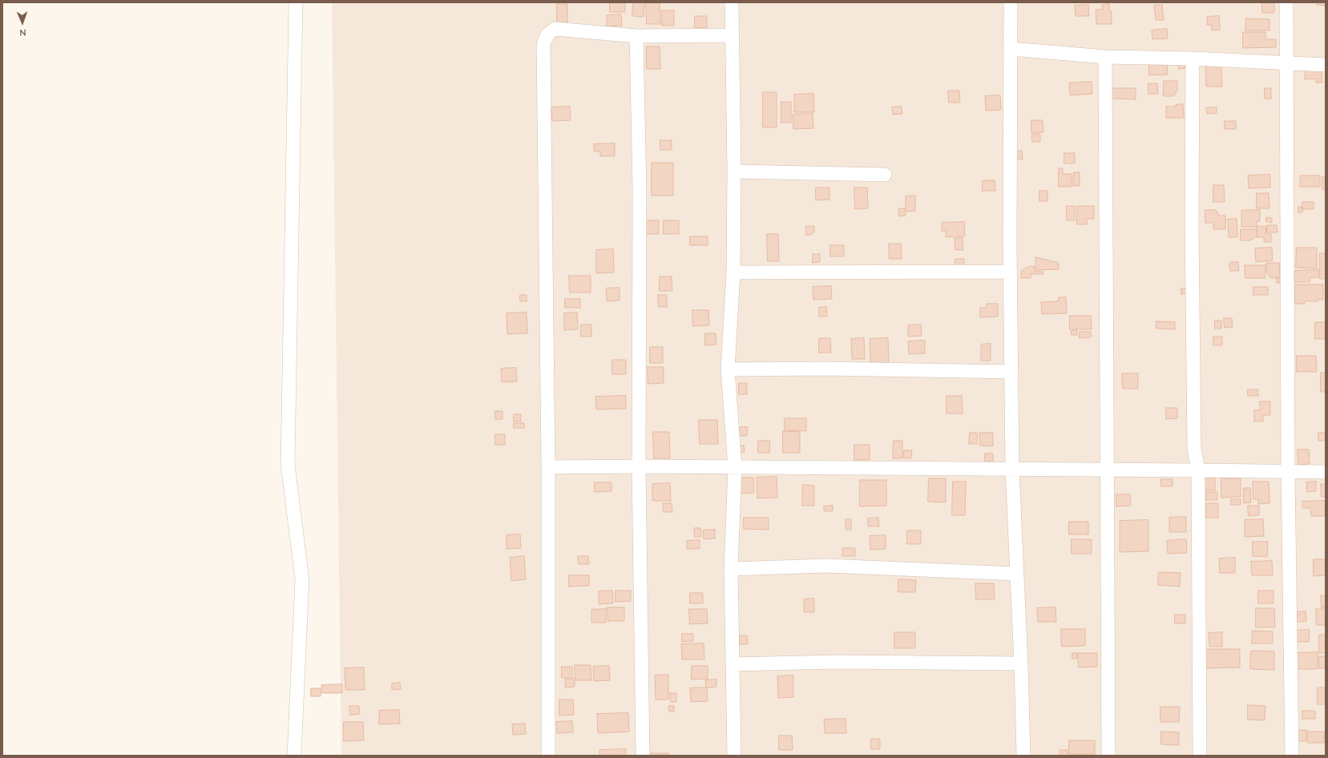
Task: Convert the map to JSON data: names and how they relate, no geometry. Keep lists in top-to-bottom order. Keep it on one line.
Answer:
{"north":"bottom"}
